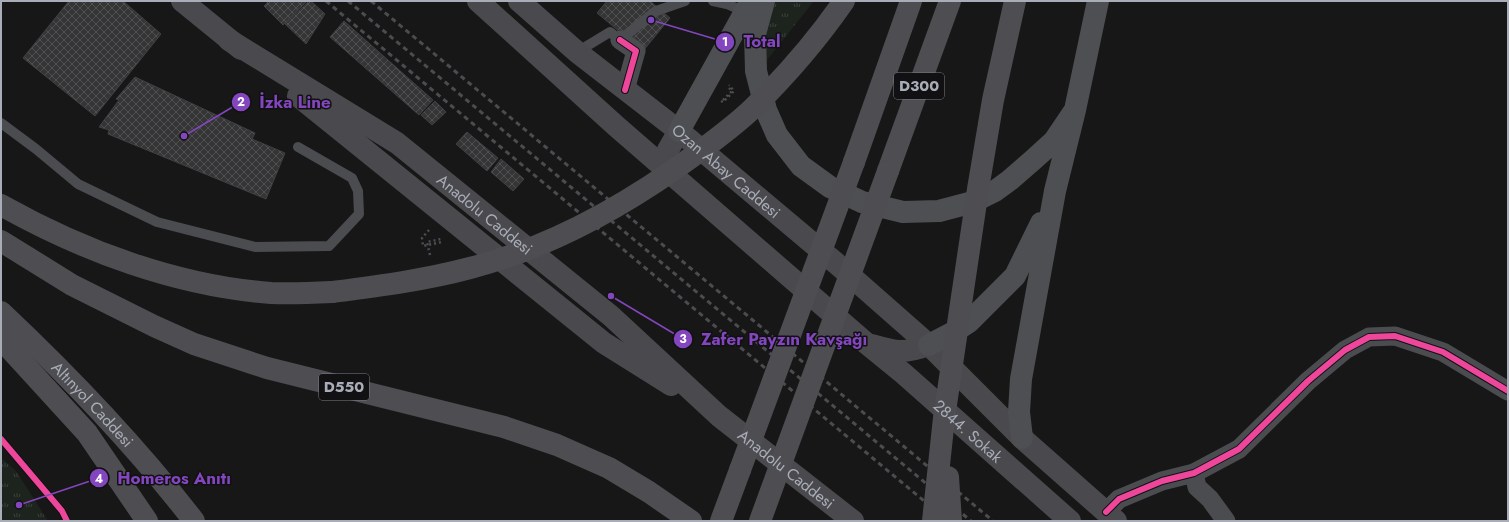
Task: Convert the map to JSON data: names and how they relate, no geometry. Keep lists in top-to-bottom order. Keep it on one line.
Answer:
{"streets":{"highway":["D300","D550","Altınyol Caddesi"],"main road":["Ozan Abay Caddesi","Anadolu Caddesi","2844. Sokak"]},"crossings":[["Ozan Abay Caddesi","2844. Sokak"]],"places":["Total","İzka Line","Zafer Payzın Kavşağı","Homeros Anıtı"]}
